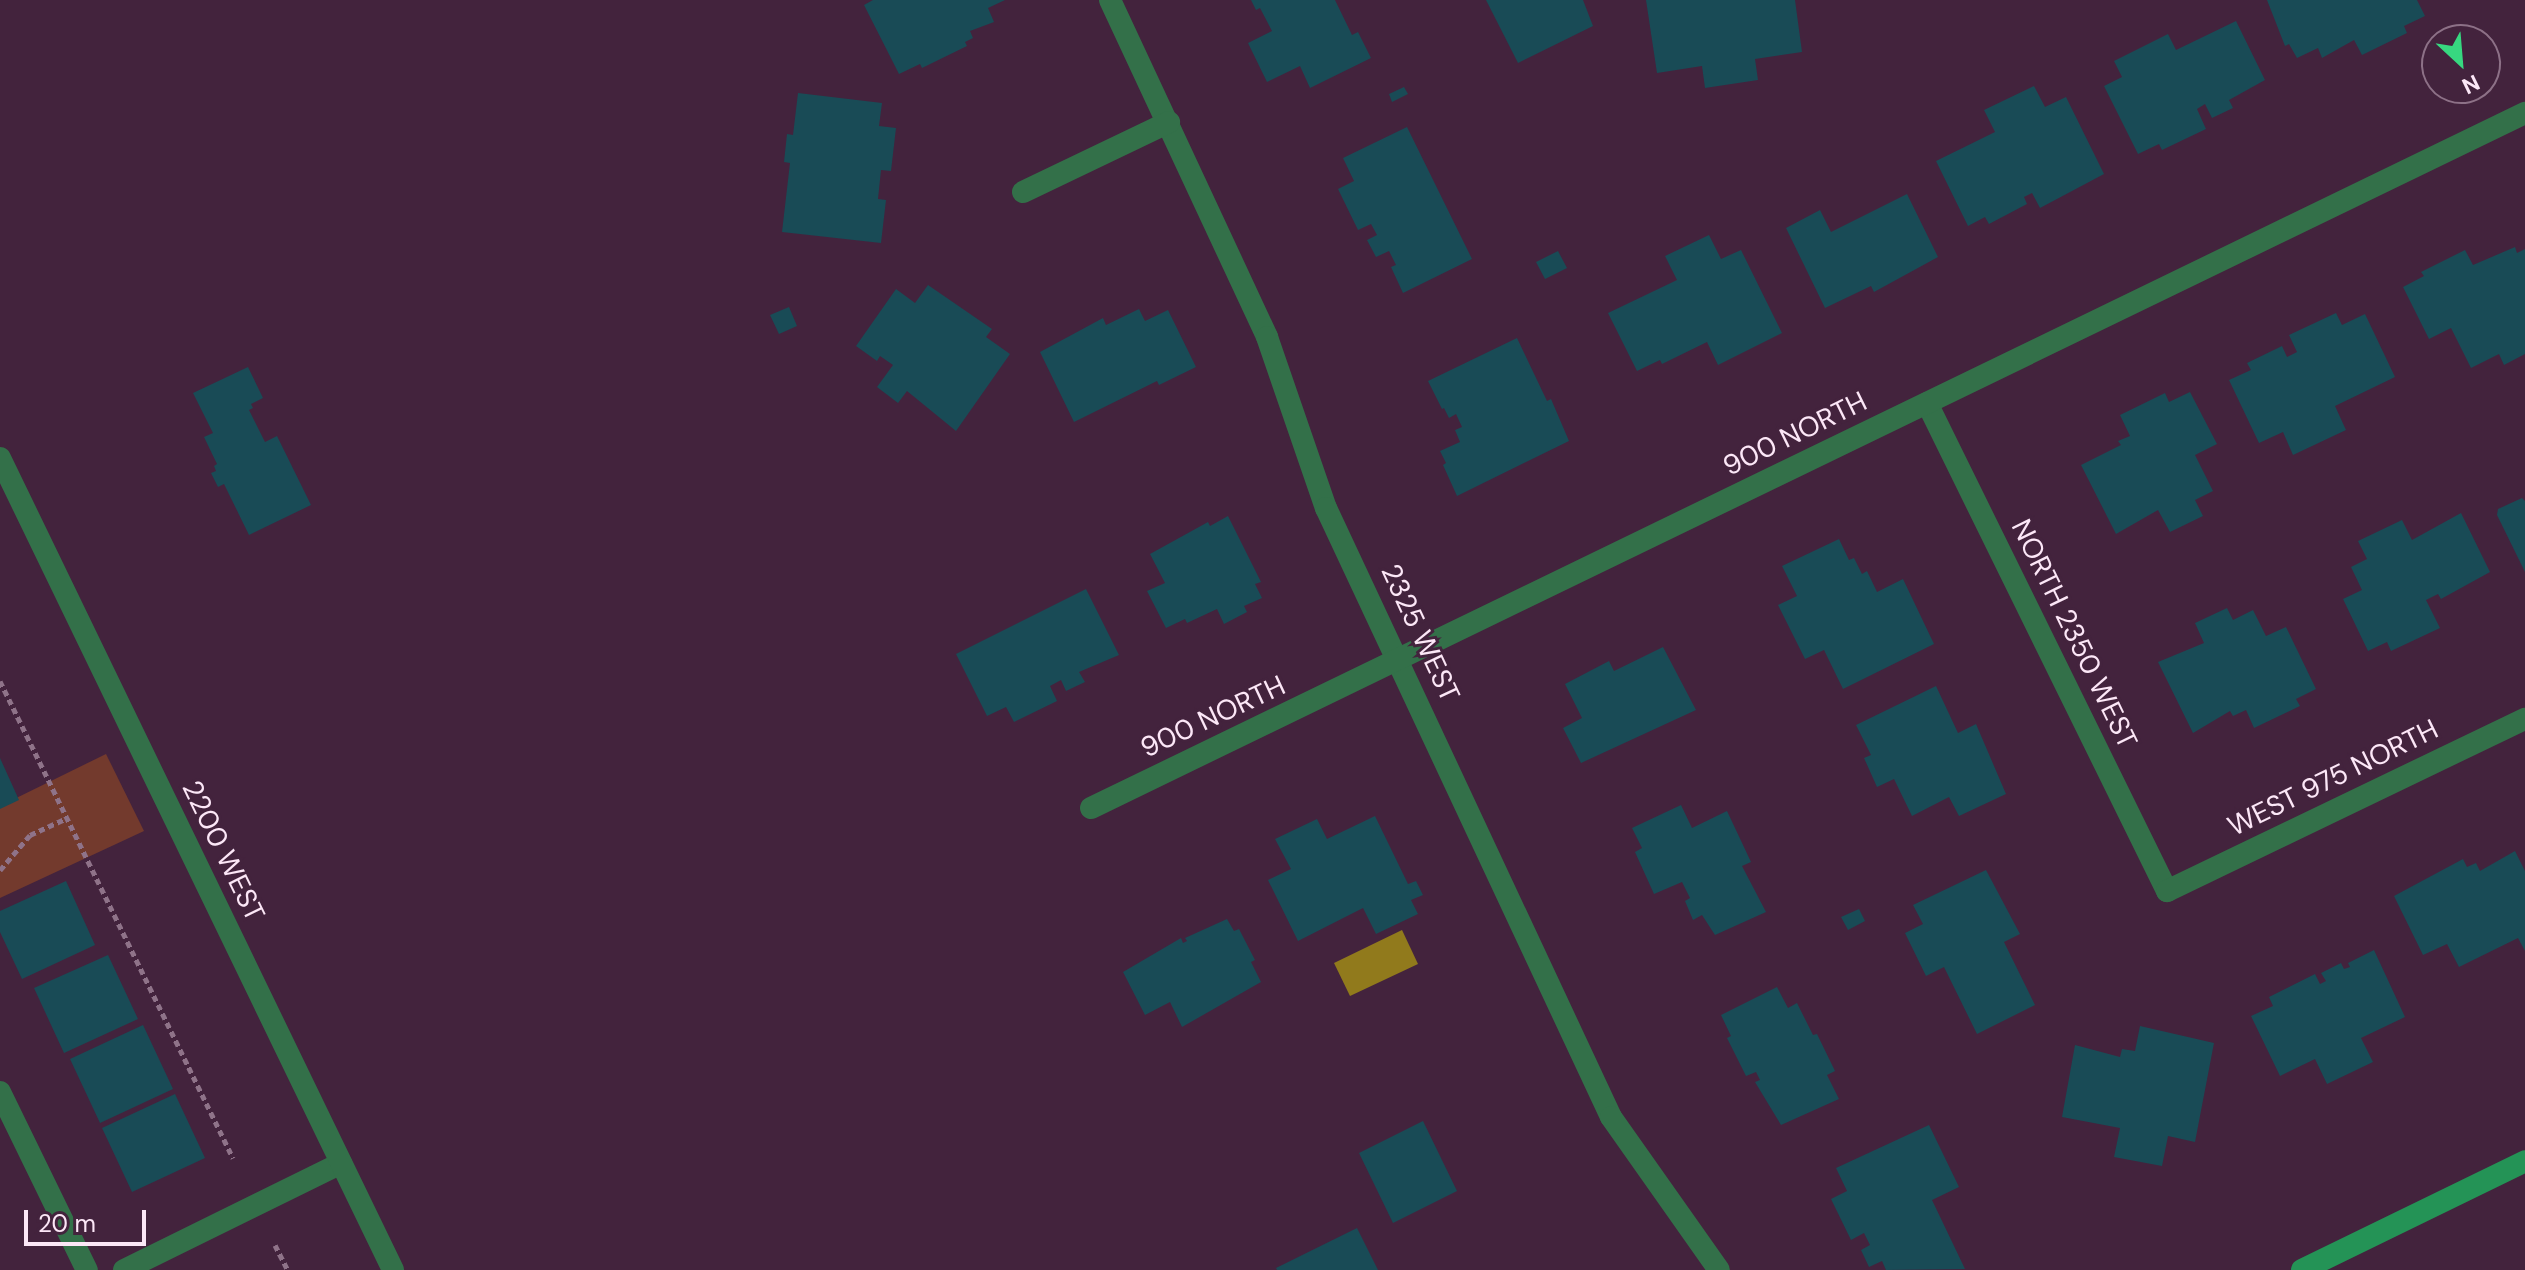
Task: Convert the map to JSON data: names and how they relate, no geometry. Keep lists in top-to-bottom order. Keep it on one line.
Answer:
{"streets":{"street":["900 NORTH","2325 WEST","NORTH 2350 WEST","WEST 975 NORTH","2200 WEST"]},"crossings":[["900 NORTH","2325 WEST"],["900 NORTH","NORTH 2350 WEST"],["NORTH 2350 WEST","WEST 975 NORTH"]],"scale_bar":"20 m","north":"bottom right"}
